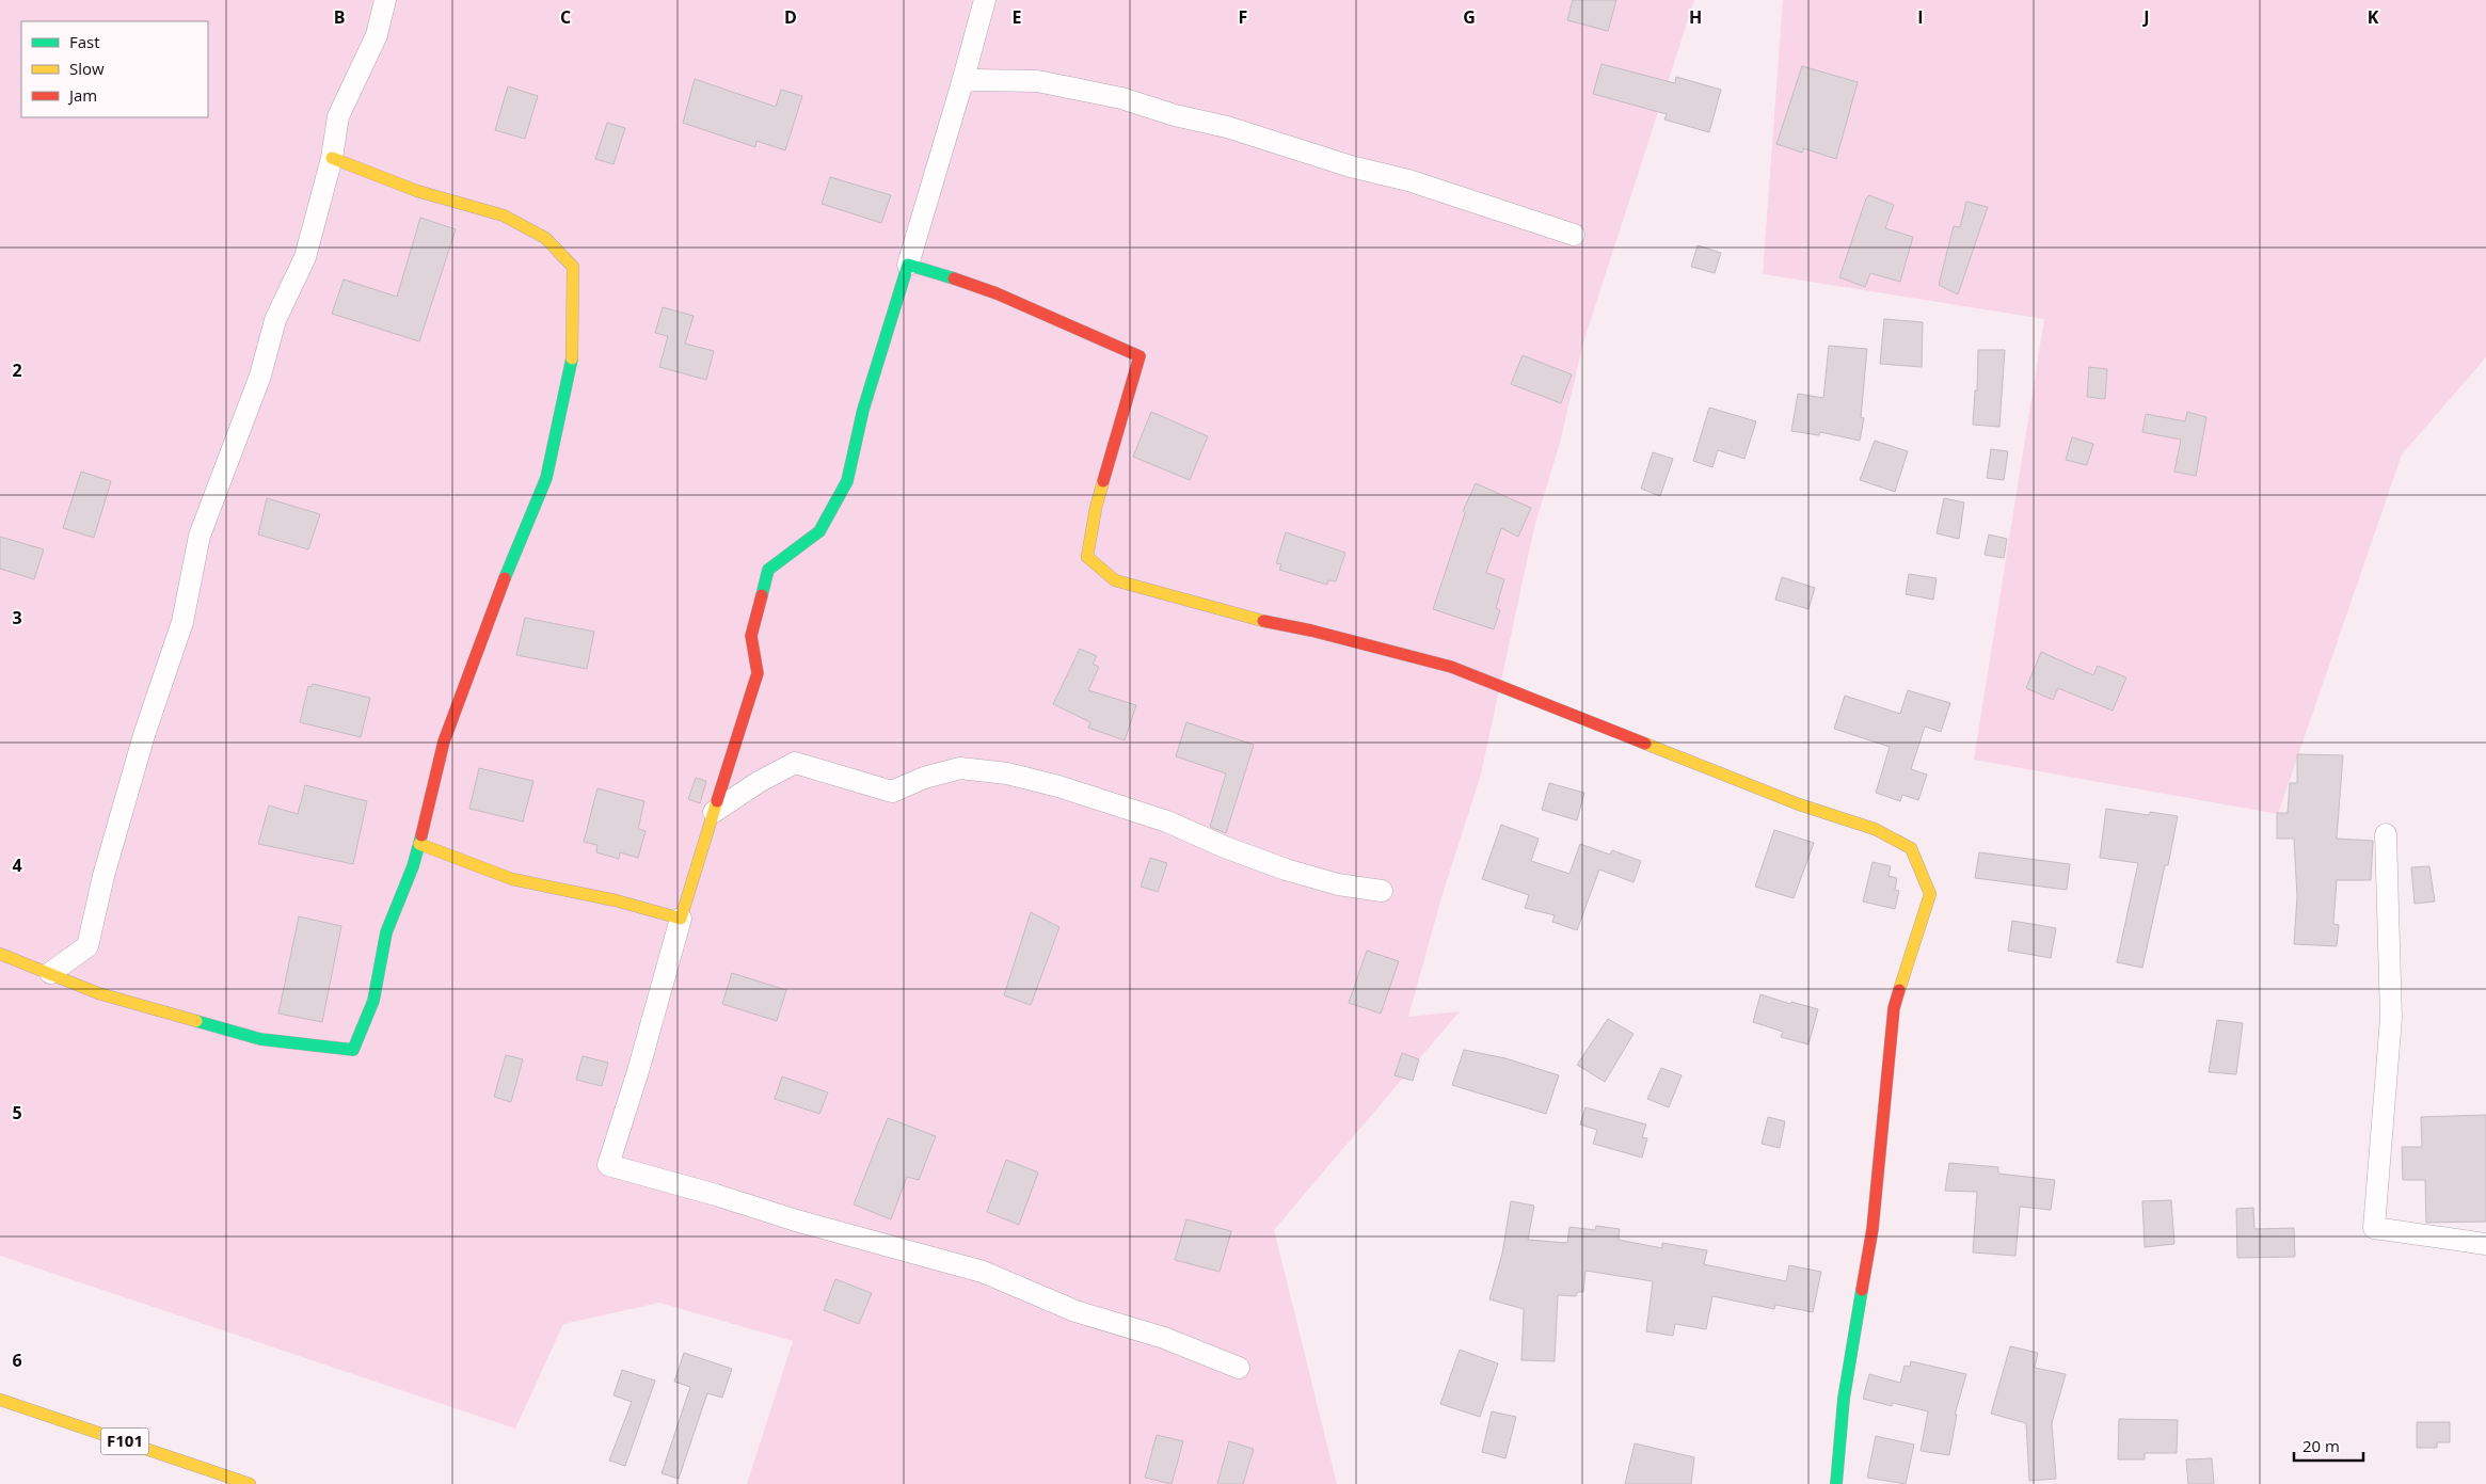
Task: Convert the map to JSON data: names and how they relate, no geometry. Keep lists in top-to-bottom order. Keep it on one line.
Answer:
{"streets":{"street":["F101"]},"legend":["Fast","Slow","Jam"],"scale_bar":"20 m","grid":{"columns":["B","C","D","E","F","G","H","I","J","K"],"rows":["2","3","4","5","6"]}}
